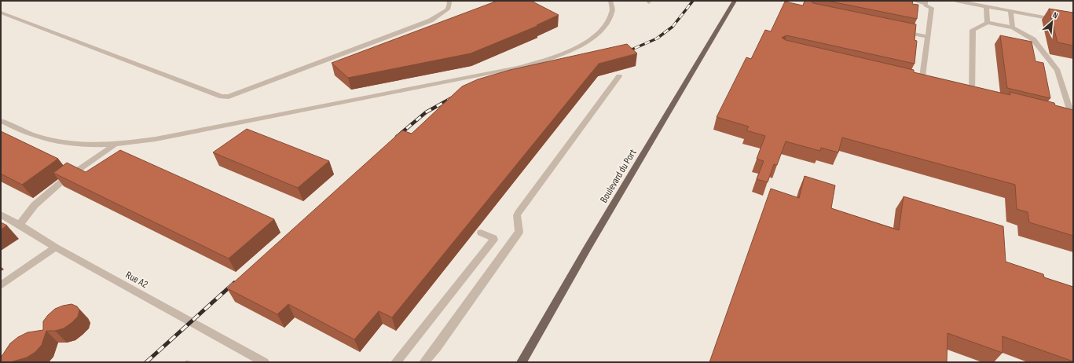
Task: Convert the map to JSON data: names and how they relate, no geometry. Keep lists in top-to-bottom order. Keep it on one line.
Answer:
{"streets":{"main road":["Boulevard du Port"],"street":["Rue A2"]},"north":"top right"}
